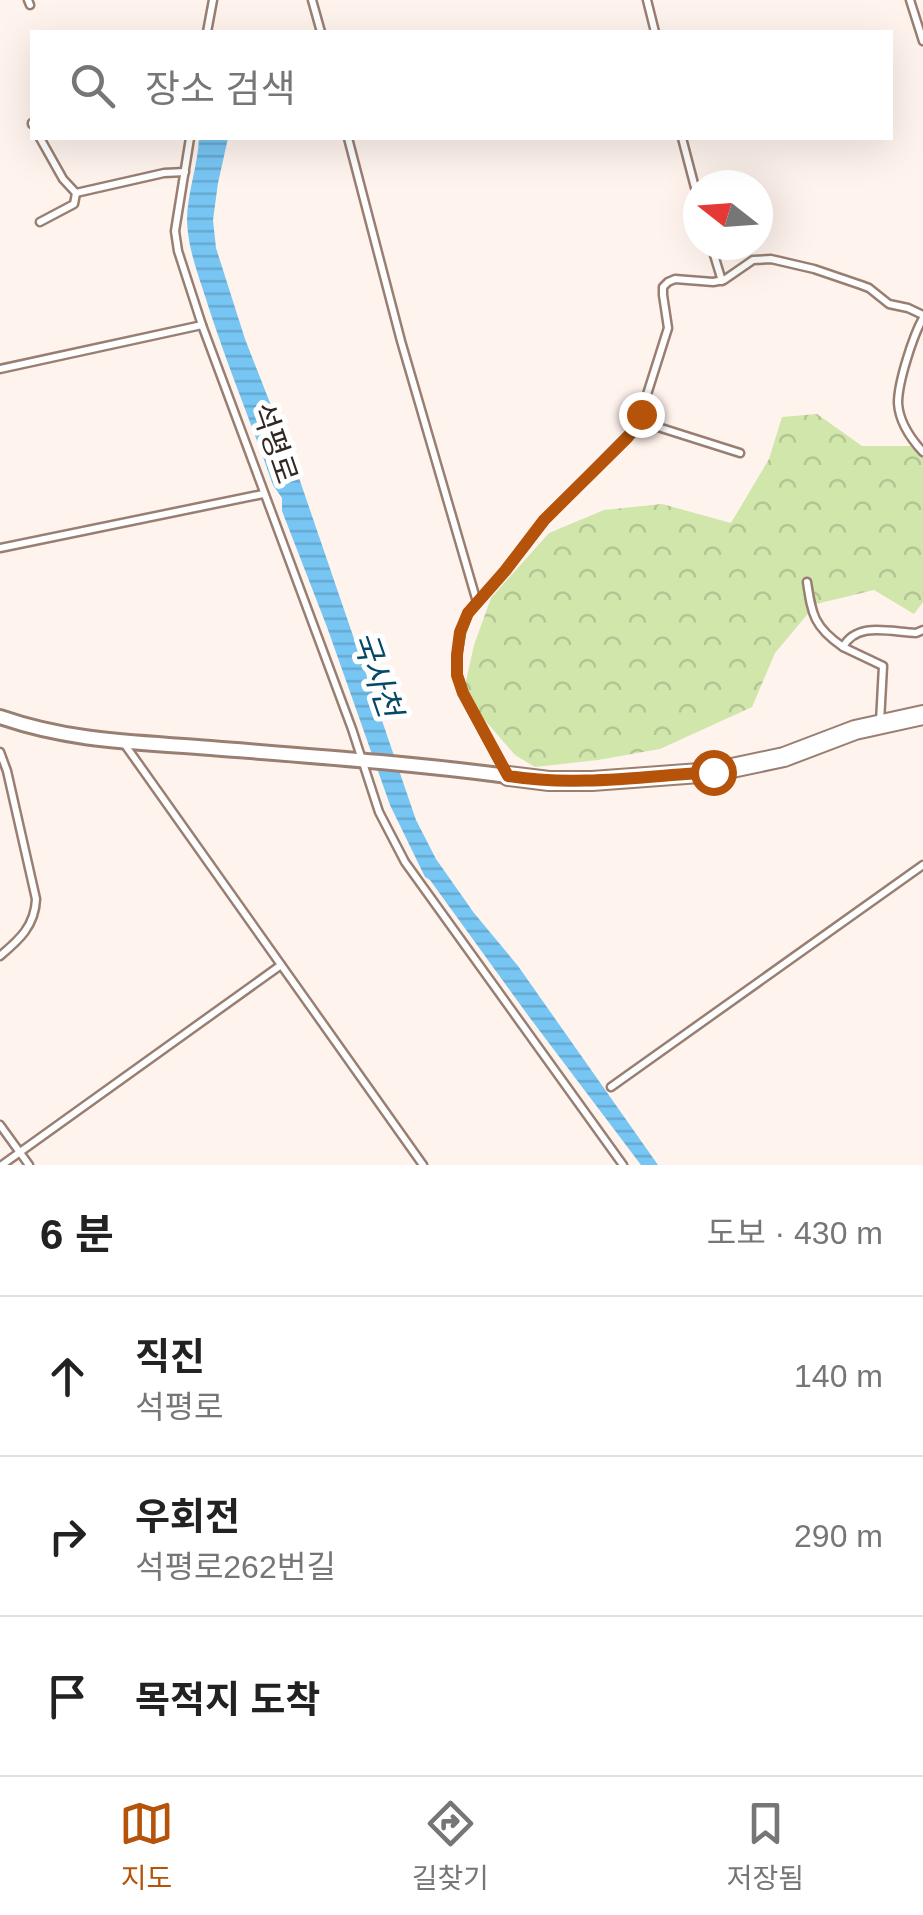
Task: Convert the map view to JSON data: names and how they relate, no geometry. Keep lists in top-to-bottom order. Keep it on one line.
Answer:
{"streets":{"lane":["석평로"]},"water":["국사천"],"north":"left","page":{"search":"장소 검색","heading":["6 분","도보 · 430 m"],"list":[["직진","석평로","140 m"],["우회전","석평로262번길","290 m"],"목적지 도착"],"nav":["지도","길찾기","저장됨"]}}
